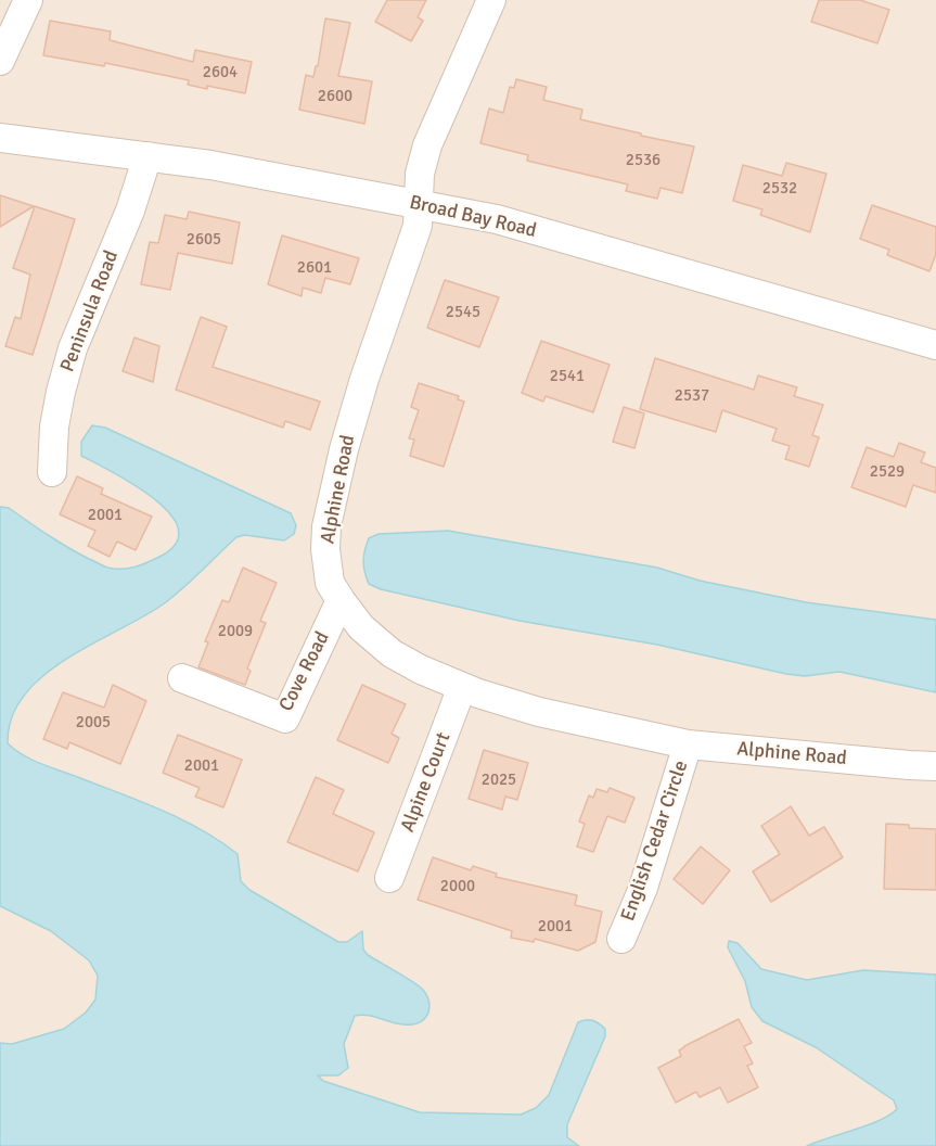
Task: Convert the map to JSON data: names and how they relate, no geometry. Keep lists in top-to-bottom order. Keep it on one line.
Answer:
{"streets":{"street":["Broad Bay Road","Peninsula Road","Alphine Road","Cove Road","Alpine Court","English Cedar Circle"]},"crossings":[["Broad Bay Road","Peninsula Road"],["Broad Bay Road","Alphine Road"],["Alphine Road","Cove Road"],["Alphine Road","Alpine Court"],["Alphine Road","English Cedar Circle"]],"house_numbers":["2604","2600","2536","2532","2605","2601","2545","2541","2537","2529","2001","2009","2005","2001","2025","2000","2001"]}
